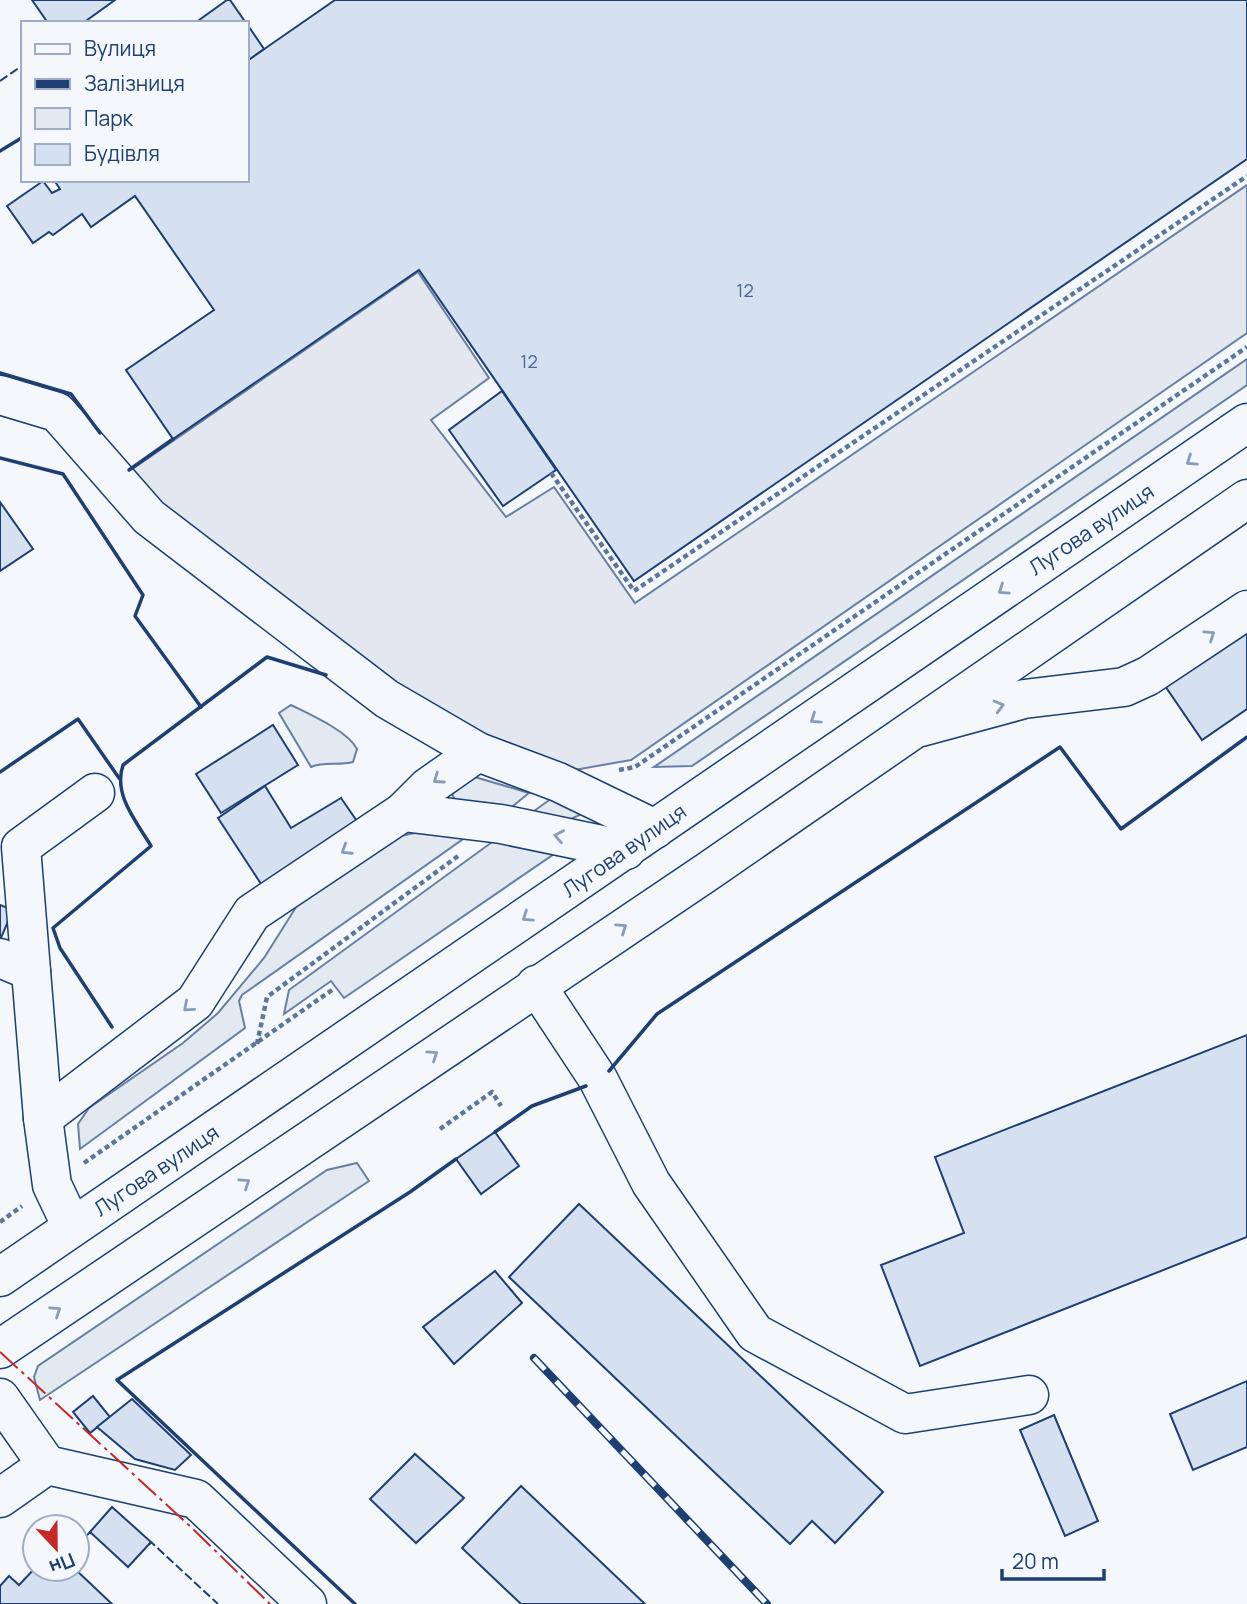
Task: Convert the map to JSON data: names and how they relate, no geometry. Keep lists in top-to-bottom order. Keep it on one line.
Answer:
{"streets":{"main road":["Лугова вулиця"]},"house_numbers":["12","12"],"legend":["Вулиця","Залізниця","Парк","Будівля"],"scale_bar":"20 m","north":"bottom"}
